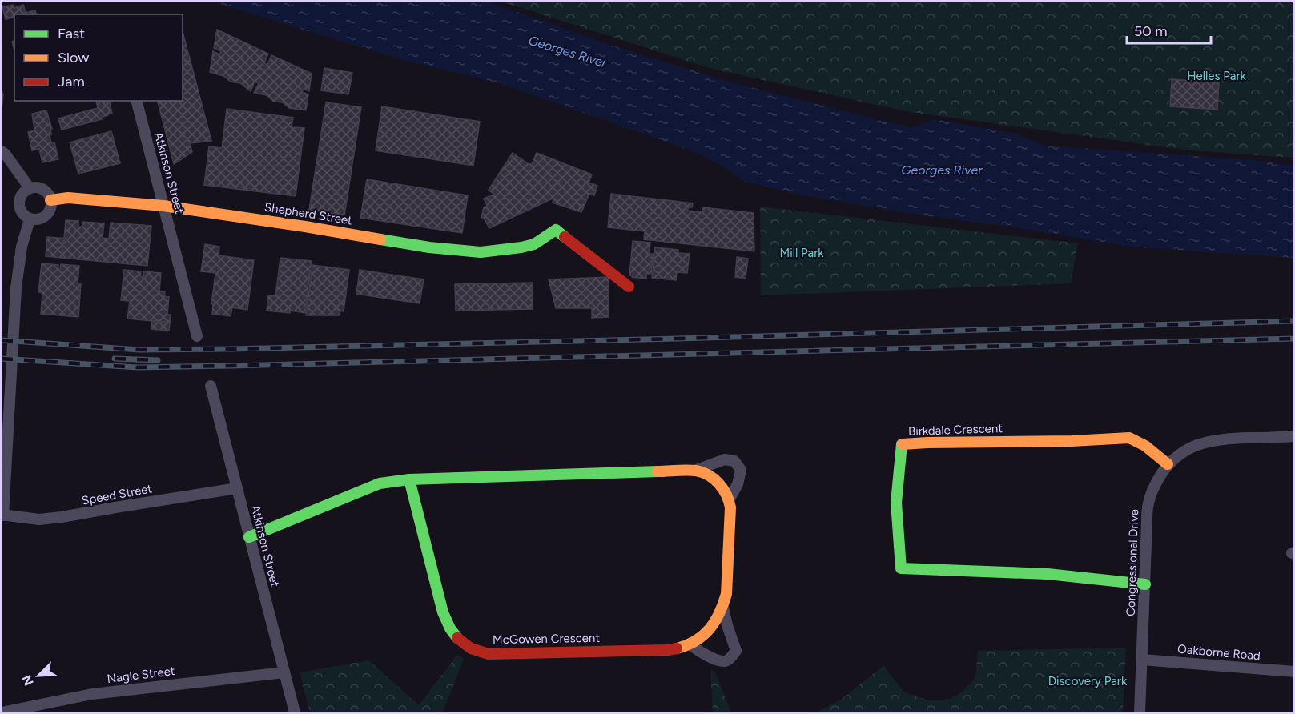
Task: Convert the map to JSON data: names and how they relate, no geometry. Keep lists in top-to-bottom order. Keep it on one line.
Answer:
{"streets":{"street":["Atkinson Street","Shepherd Street","Birkdale Crescent","Speed Street","Congressional Drive","McGowen Crescent","Oakborne Road","Nagle Street"]},"crossings":[["Atkinson Street","Shepherd Street"],["Atkinson Street","Speed Street"],["Atkinson Street","McGowen Crescent"],["Atkinson Street","Nagle Street"],["Birkdale Crescent","Congressional Drive"],["Congressional Drive","Oakborne Road"]],"water":["Georges River"],"parks":["Helles Park","Mill Park","Discovery Park"],"legend":["Fast","Slow","Jam"],"scale_bar":"50 m","north":"bottom left"}
